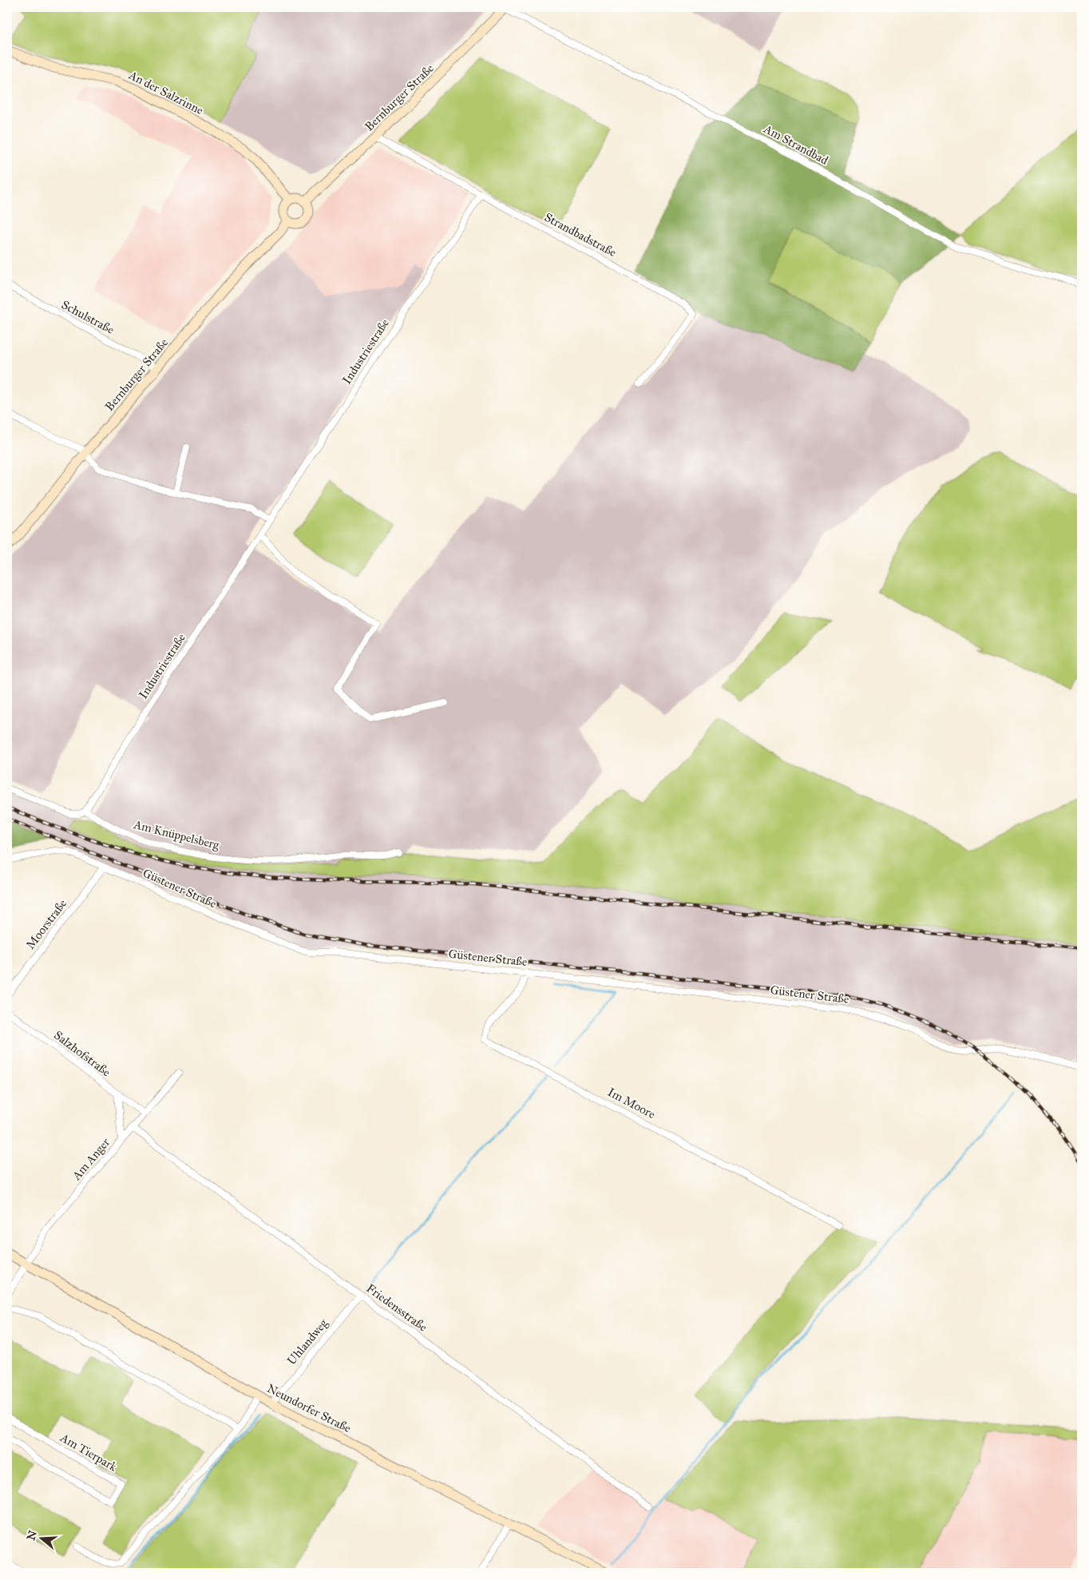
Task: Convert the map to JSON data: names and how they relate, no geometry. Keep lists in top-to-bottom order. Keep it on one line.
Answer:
{"streets":{"main road":["An der Salzrinne","Bernburger Straße","Neundorfer Straße"],"street":["Am Strandbad","Strandbadstraße","Schulstraße","Industriestraße","Am Knüppelsberg","Güstener Straße","Moorstraße","Salzhofstraße","Im Moore","Am Anger","Friedensstraße","Uhlandweg","Am Tierpark"]},"crossings":[["An der Salzrinne","Bernburger Straße"],["Bernburger Straße","Am Strandbad"],["Bernburger Straße","Strandbadstraße"],["Bernburger Straße","Schulstraße"],["Strandbadstraße","Industriestraße"],["Industriestraße","Am Knüppelsberg"],["Güstener Straße","Moorstraße"],["Güstener Straße","Im Moore"],["Salzhofstraße","Am Anger"],["Am Anger","Friedensstraße"],["Am Anger","Neundorfer Straße"],["Friedensstraße","Uhlandweg"],["Uhlandweg","Neundorfer Straße"]],"north":"left"}
